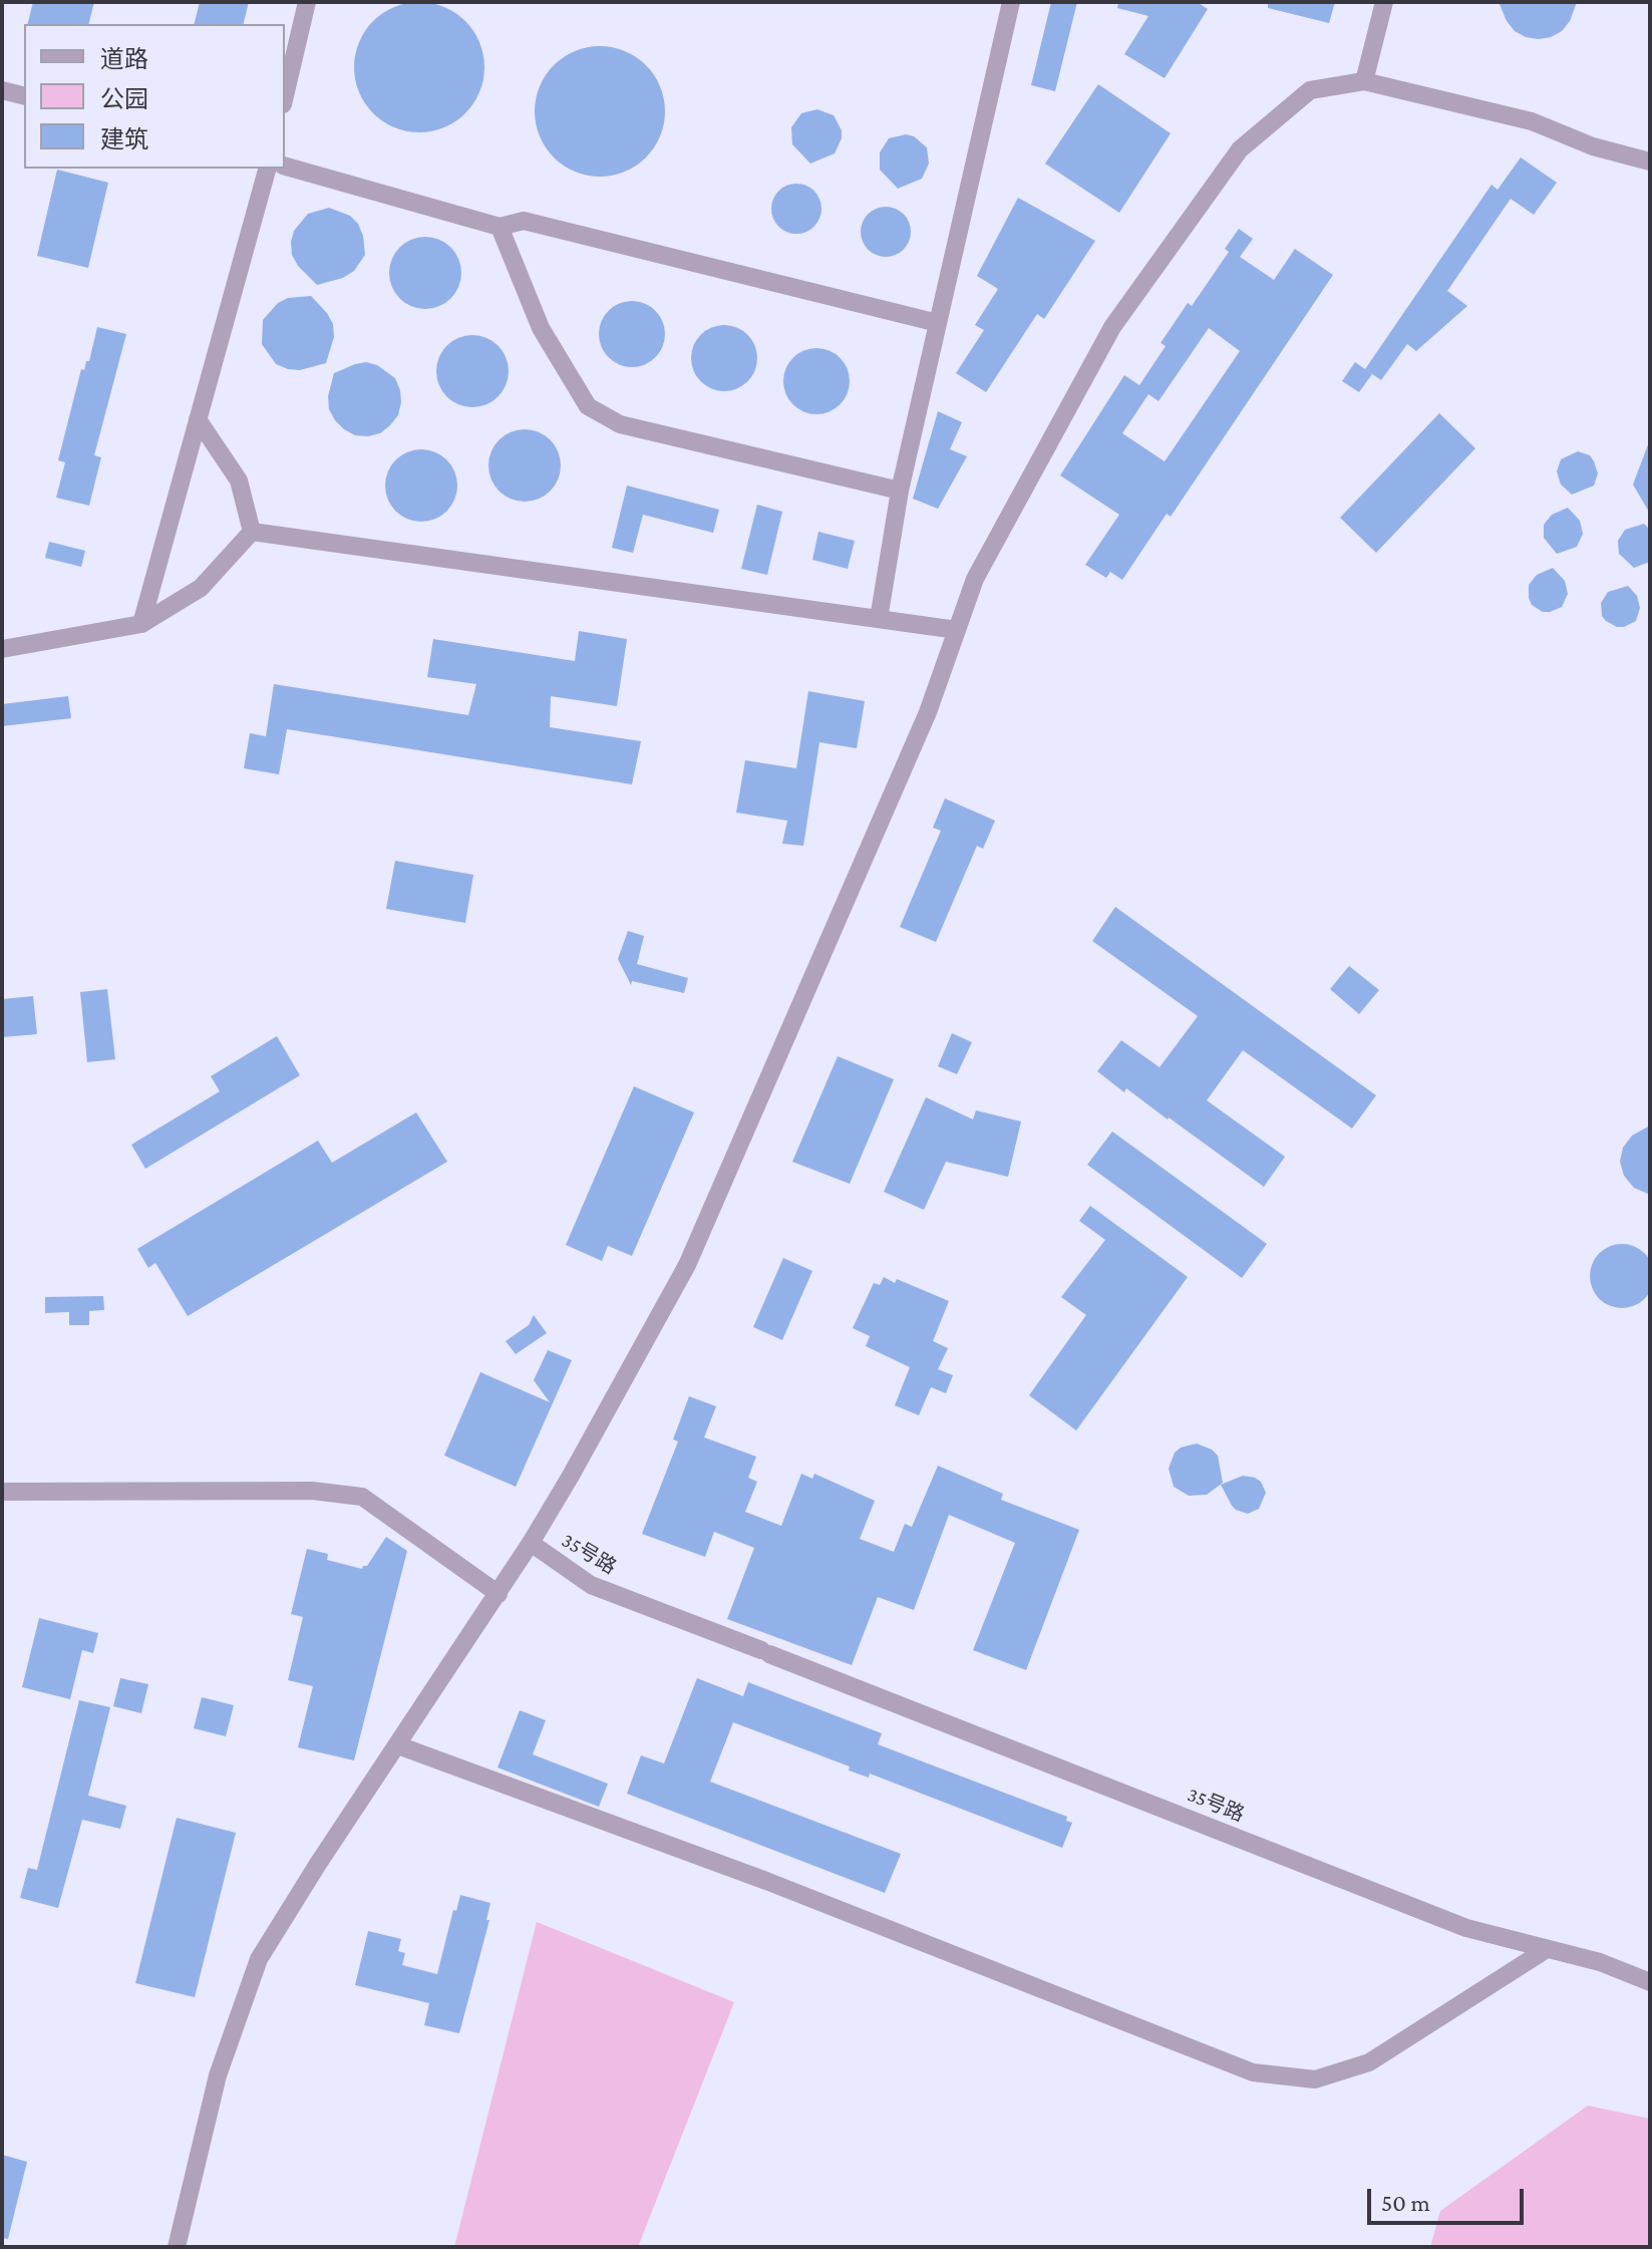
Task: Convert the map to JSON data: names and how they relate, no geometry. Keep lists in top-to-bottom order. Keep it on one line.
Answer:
{"streets":{"street":["35号路"]},"legend":["道路","公园","建筑"],"scale_bar":"50 m"}
